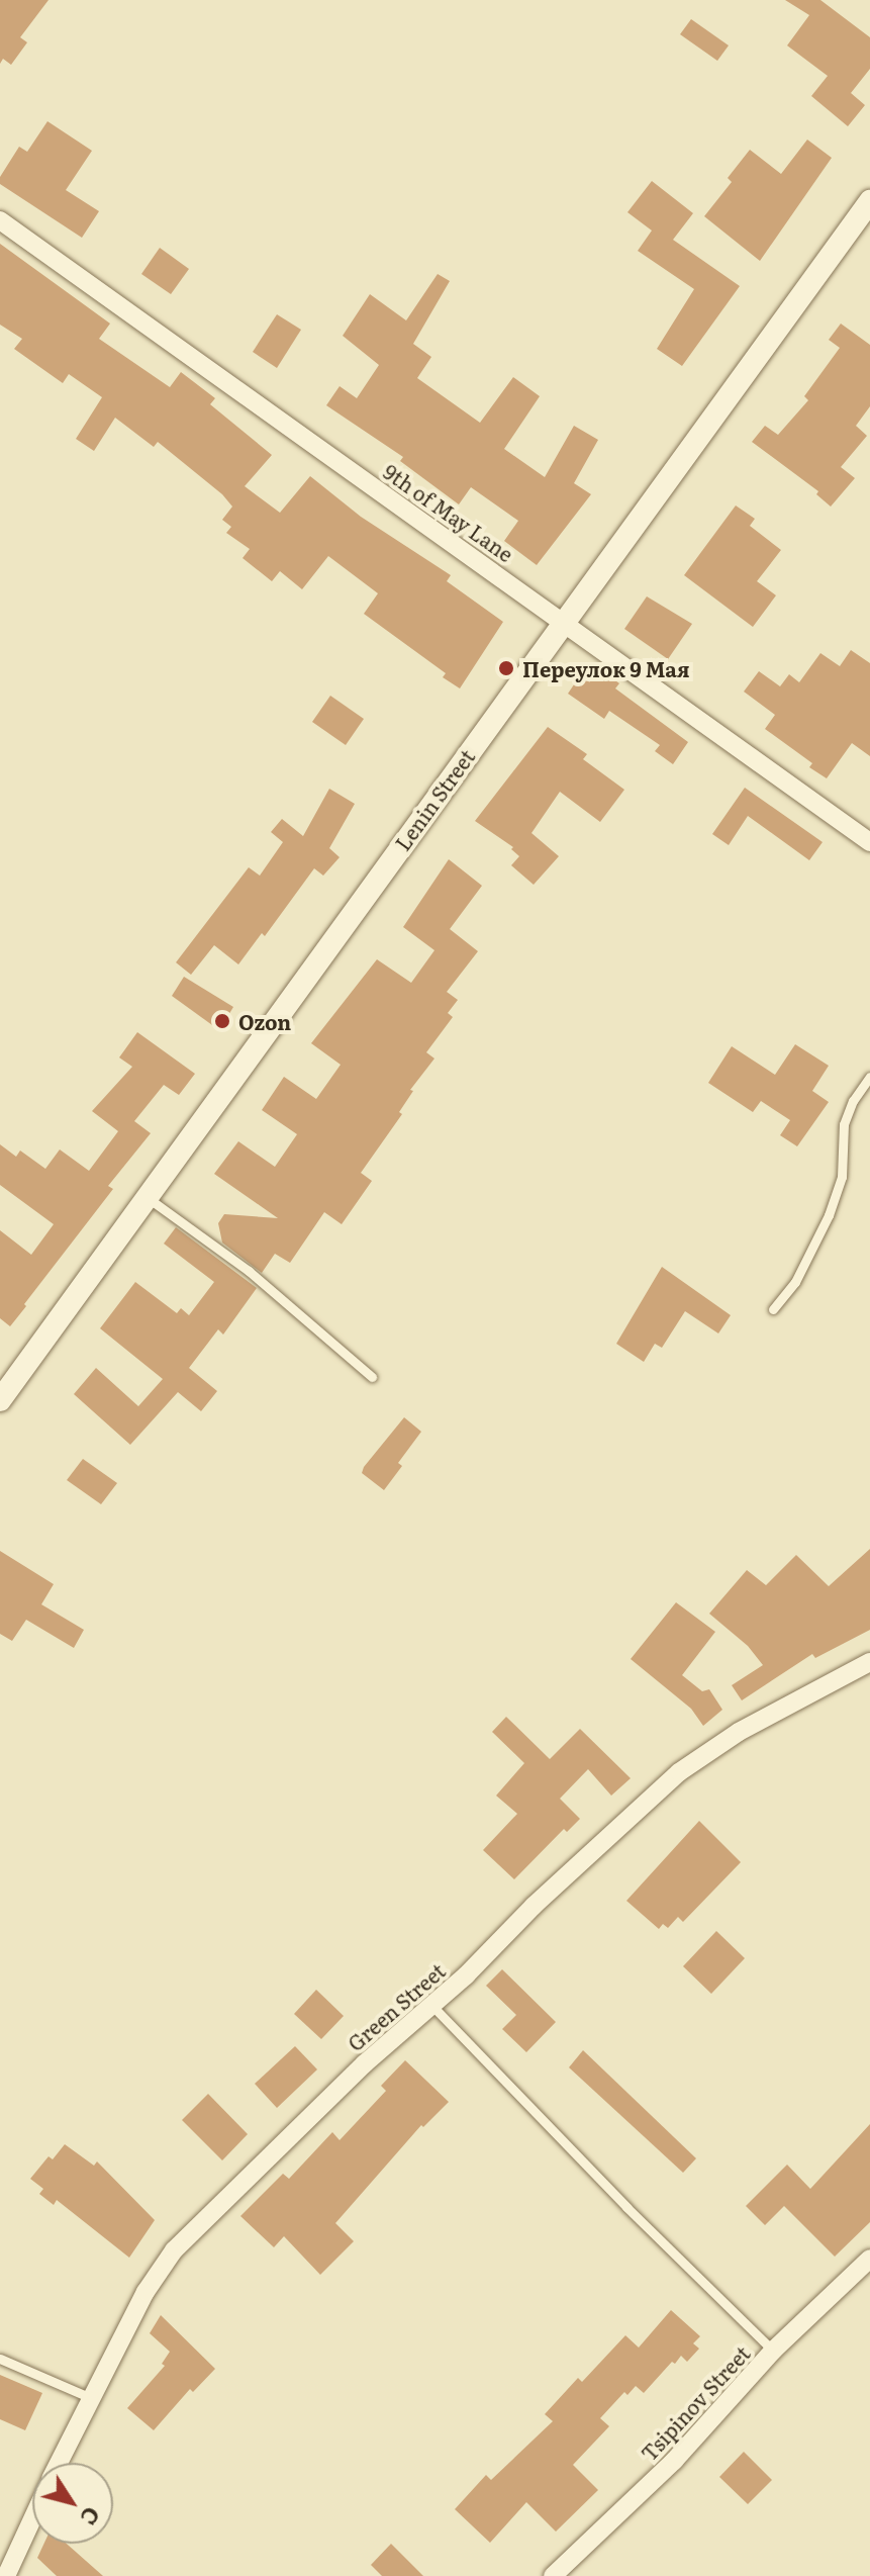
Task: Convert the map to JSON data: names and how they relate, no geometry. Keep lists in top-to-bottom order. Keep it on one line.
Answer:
{"streets":{"street":["9th of May Lane","Lenin Street","Green Street","Tsipinov Street"]},"crossings":[["9th of May Lane","Lenin Street"]],"places":["Переулок 9 Мая","Ozon"],"north":"bottom right"}
